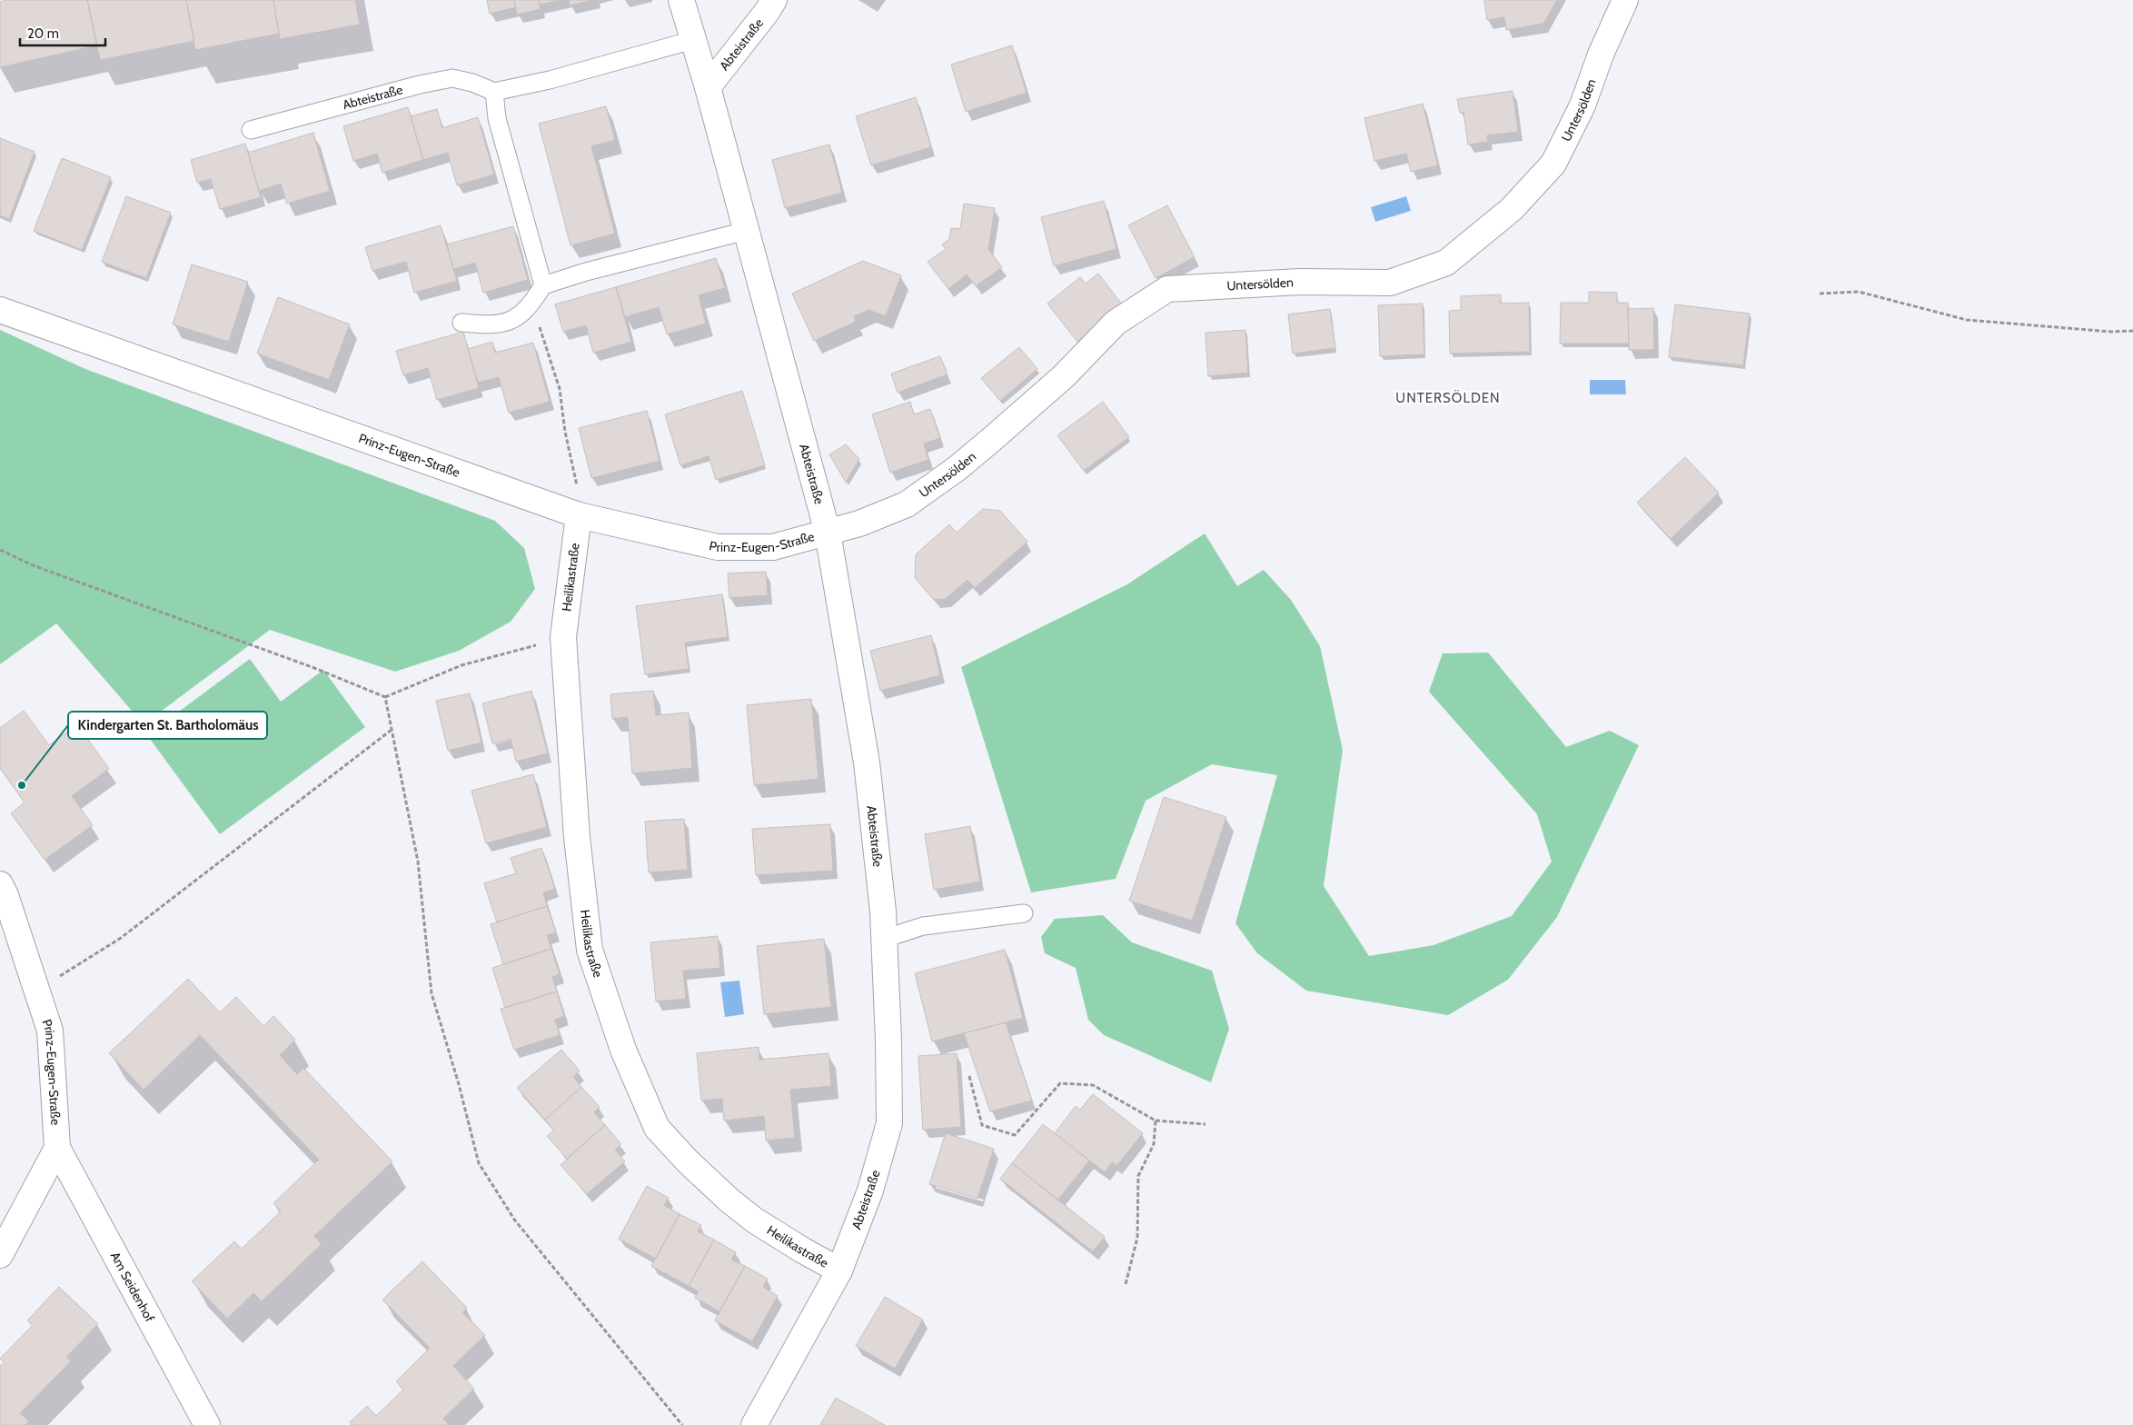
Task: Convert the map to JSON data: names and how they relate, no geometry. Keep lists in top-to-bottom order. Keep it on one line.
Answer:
{"streets":{"street":["Abteistraße","Untersölden","Prinz-Eugen-Straße","Heilikastraße","Am Seidenhof"]},"crossings":[["Abteistraße","Untersölden"],["Abteistraße","Prinz-Eugen-Straße"],["Abteistraße","Heilikastraße"],["Untersölden","Prinz-Eugen-Straße"],["Prinz-Eugen-Straße","Heilikastraße"],["Prinz-Eugen-Straße","Am Seidenhof"]],"districts":["UNTERSÖLDEN"],"places":["Kindergarten St. Bartholomäus"],"scale_bar":"20 m"}
